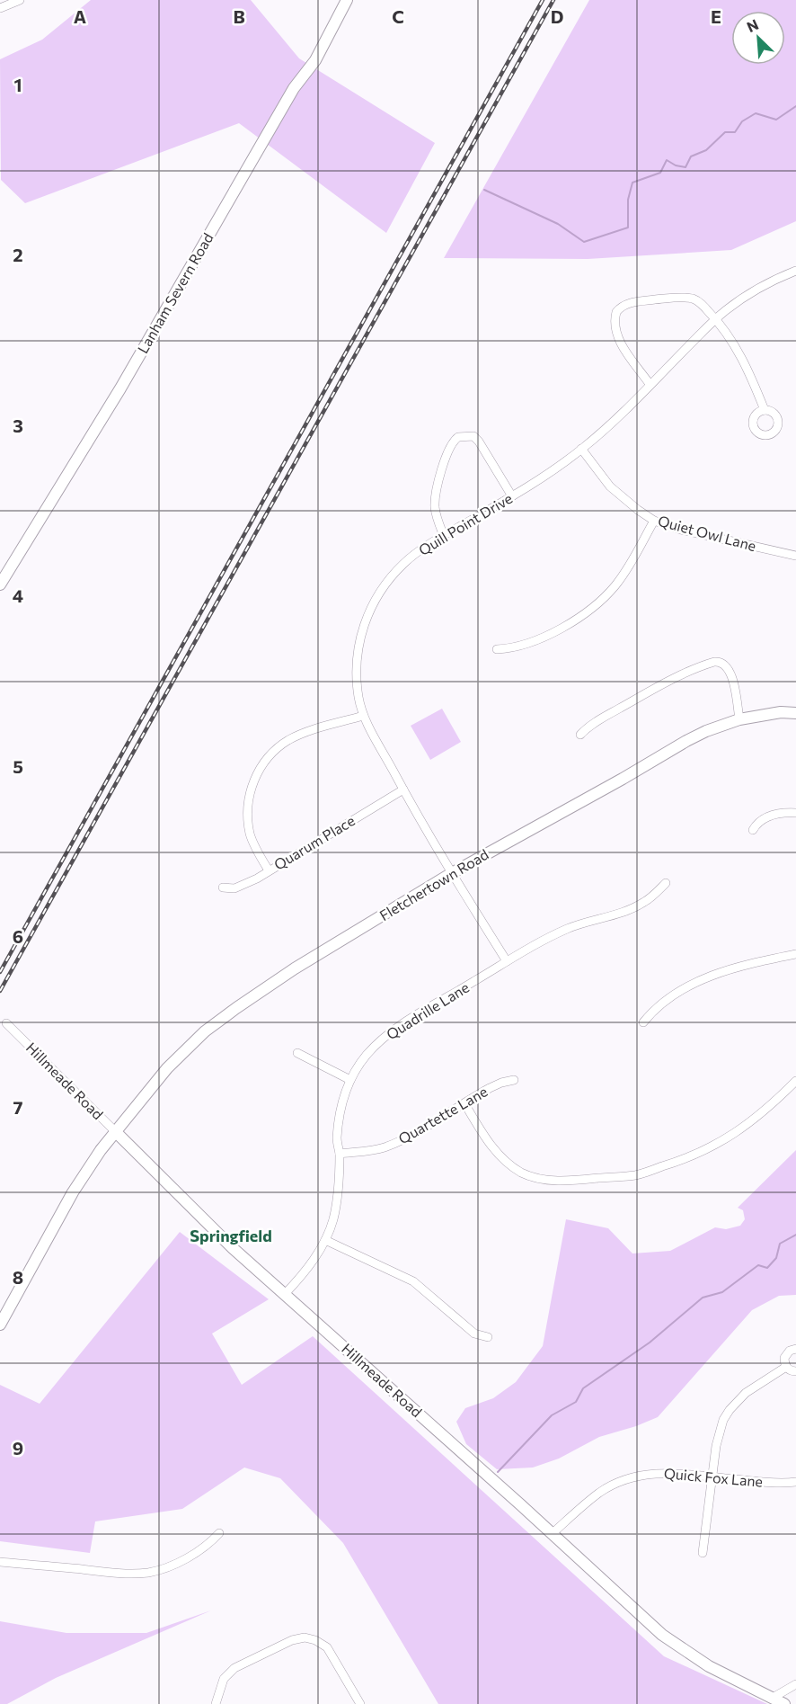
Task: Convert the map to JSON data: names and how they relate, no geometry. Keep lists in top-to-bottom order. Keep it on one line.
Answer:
{"streets":{"street":["Lanham Severn Road","Quill Point Drive","Quiet Owl Lane","Quarum Place","Fletchertown Road","Quadrille Lane","Hillmeade Road","Quartette Lane","Quick Fox Lane"]},"crossings":[["Quill Point Drive","Quiet Owl Lane"],["Quill Point Drive","Quarum Place"],["Quill Point Drive","Fletchertown Road"],["Quill Point Drive","Quadrille Lane"],["Fletchertown Road","Hillmeade Road"],["Quadrille Lane","Hillmeade Road"],["Quadrille Lane","Quartette Lane"],["Hillmeade Road","Quick Fox Lane"]],"districts":["Springfield"],"north":"top left","grid":{"columns":["A","B","C","D","E"],"rows":["1","2","3","4","5","6","7","8","9"]}}
